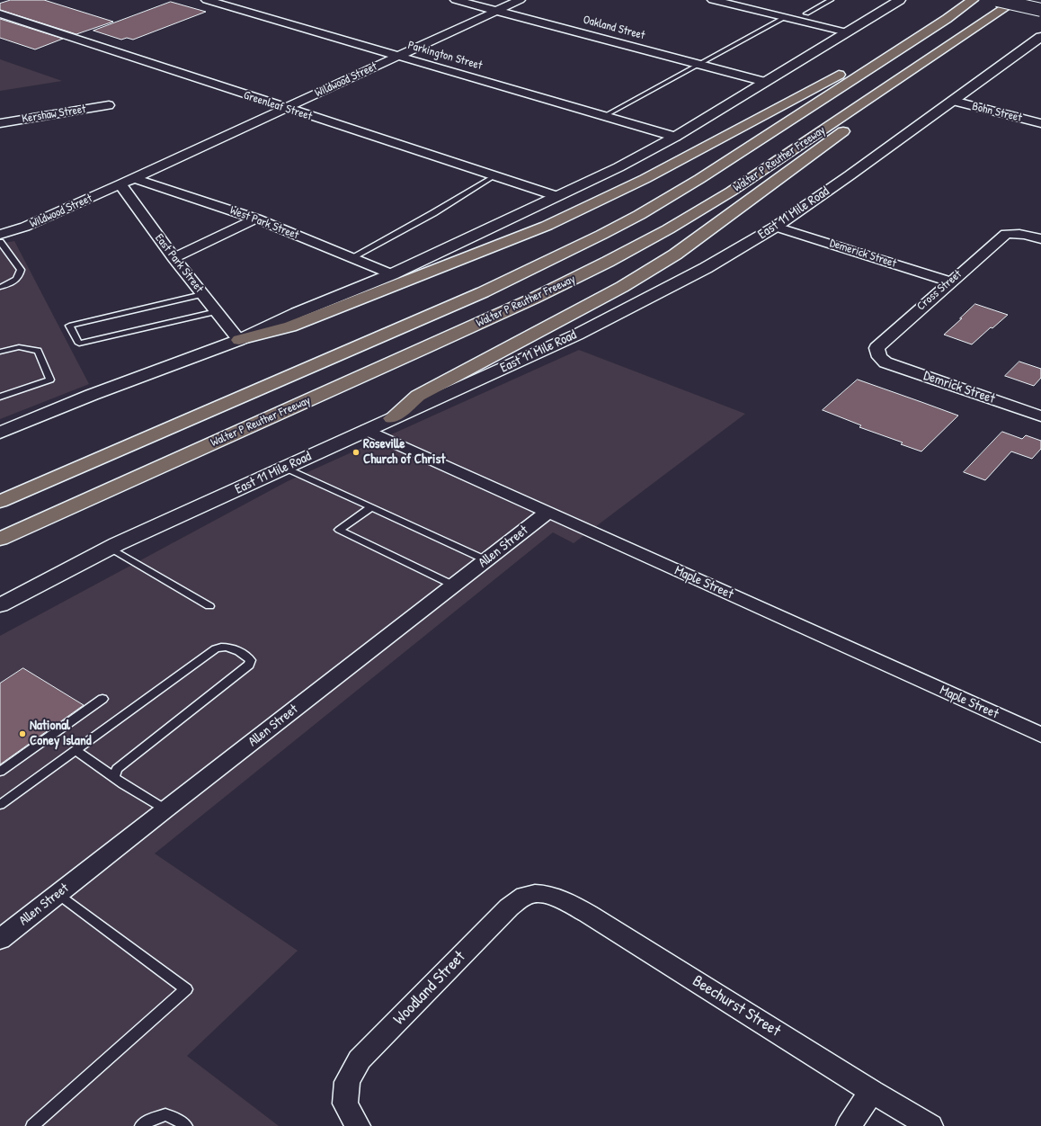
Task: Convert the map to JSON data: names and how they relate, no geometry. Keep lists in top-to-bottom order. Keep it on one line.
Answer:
{"streets":{"highway":["Walter P Reuther Freeway"],"main road":["East 11 Mile Road"],"street":["Oakland Street","Parkington Street","Wildwood Street","Greenleaf Street","Bohn Street","Kershaw Street","West Park Street","Demerick Street","East Park Street","Cross Street","Demrick Street","Allen Street","Maple Street","Woodland Street","Beechurst Street"]},"crossings":[["Oakland Street","Wildwood Street"],["Parkington Street","Wildwood Street"],["Wildwood Street","Greenleaf Street"],["Wildwood Street","West Park Street"],["Wildwood Street","East Park Street"],["Bohn Street","East 11 Mile Road"],["East 11 Mile Road","Demerick Street"],["East 11 Mile Road","Maple Street"],["Demerick Street","Cross Street"],["Cross Street","Demrick Street"],["Allen Street","Maple Street"],["Woodland Street","Beechurst Street"]],"places":["Roseville Church of Christ","National Coney Island"]}
